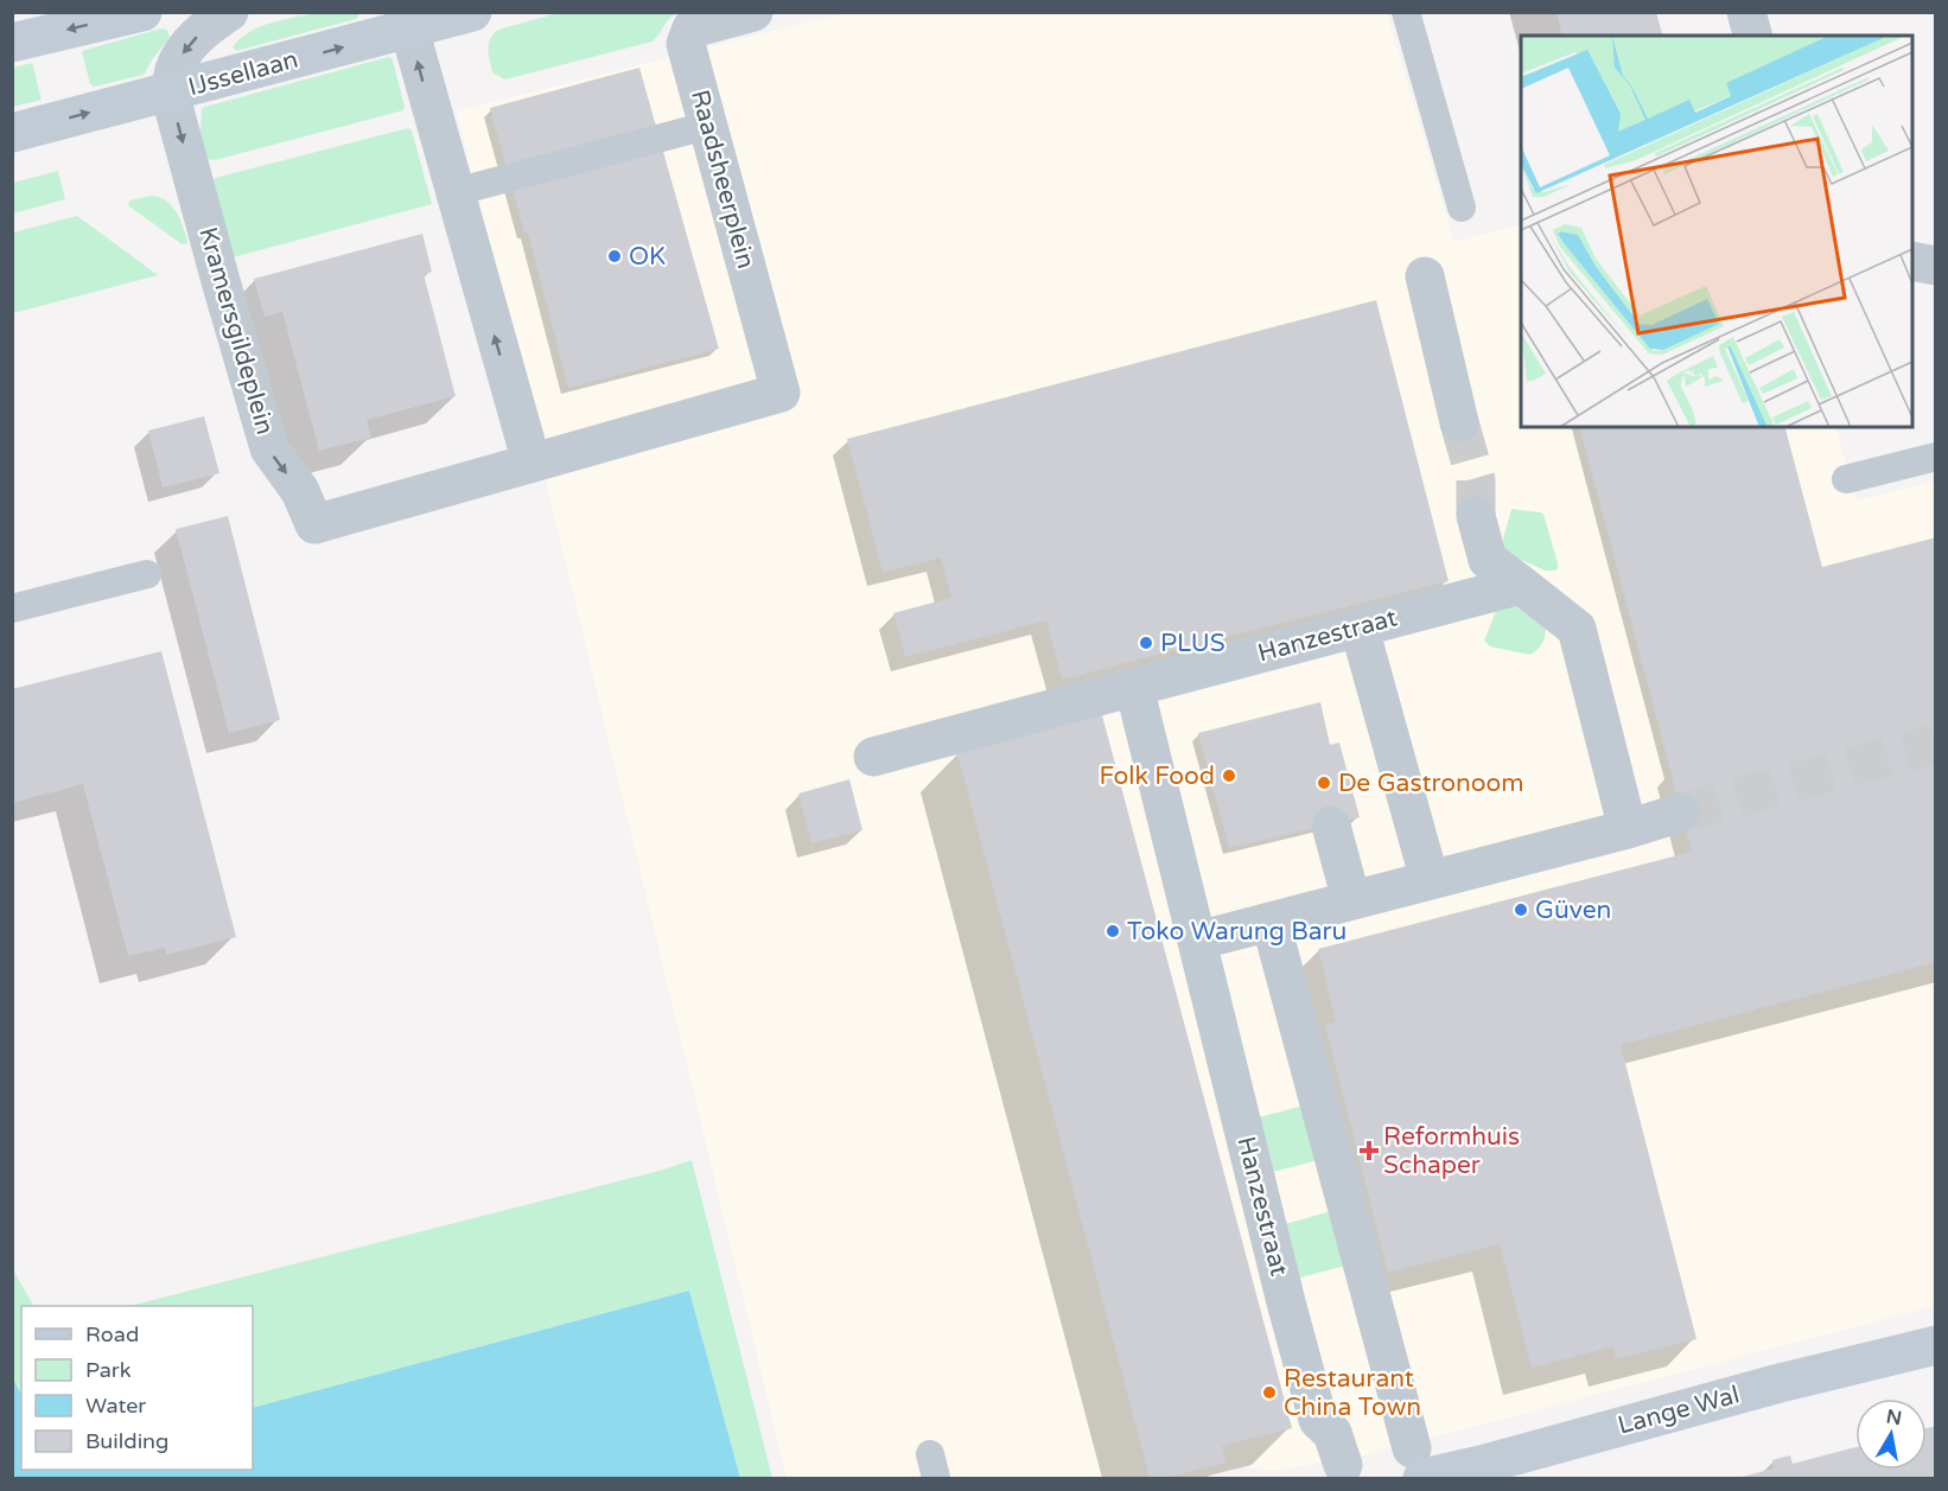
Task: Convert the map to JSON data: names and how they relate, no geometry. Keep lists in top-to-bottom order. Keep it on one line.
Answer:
{"streets":{"main road":["IJssellaan","Lange Wal"],"street":["Raadsheerplein","Kramersgildeplein","Hanzestraat"]},"crossings":[["IJssellaan","Kramersgildeplein"],["Raadsheerplein","Kramersgildeplein"]],"places":{"other":["OK","PLUS","Folk Food","De Gastronoom","Güven","Toko Warung Baru","Restaurant China Town"],"health":["Reformhuis Schaper"]},"legend":["Road","Park","Water","Building"],"north":"top"}
